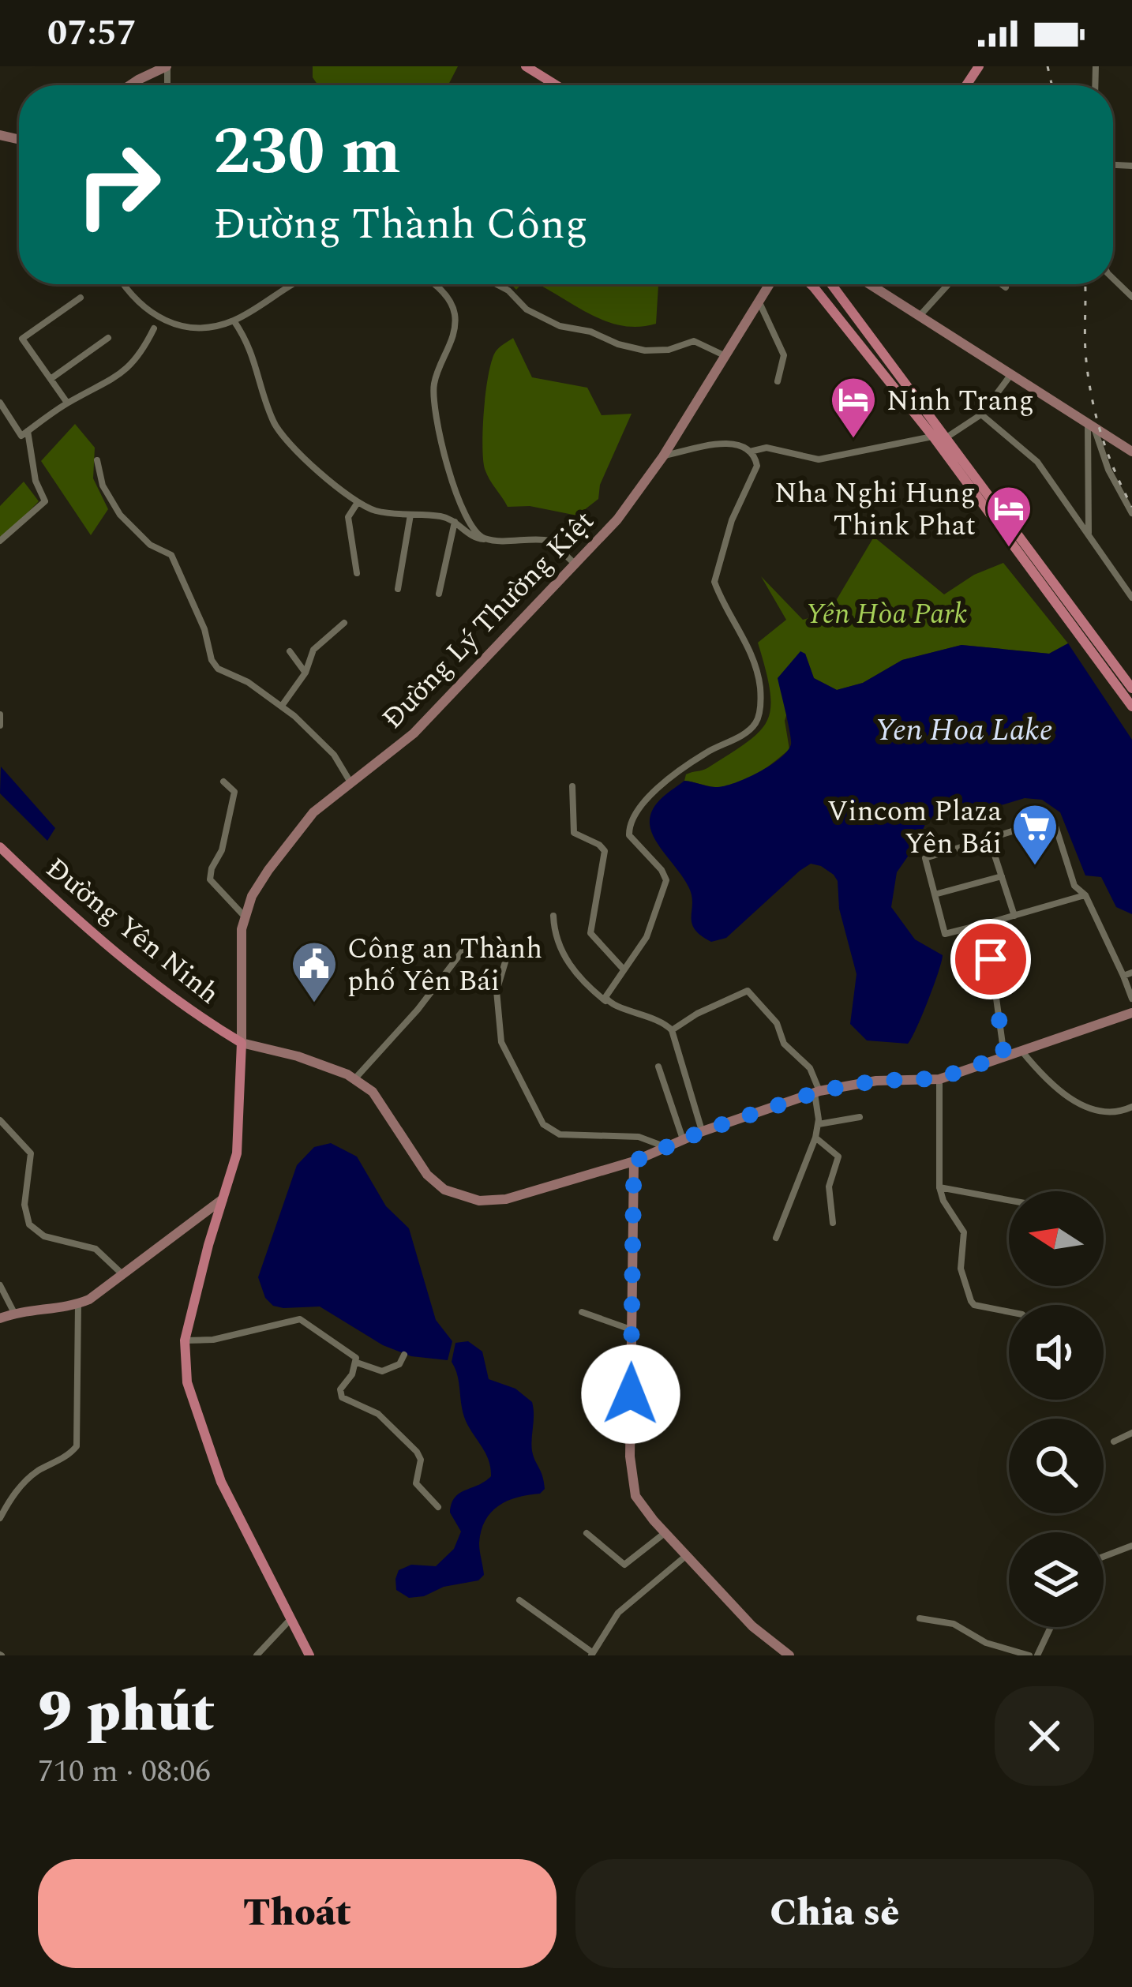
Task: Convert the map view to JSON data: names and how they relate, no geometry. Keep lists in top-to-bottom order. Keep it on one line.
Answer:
{"streets":{"main road":["Đường Lý Thường Kiệt","Đường Yên Ninh"]},"crossings":[["Đường Lý Thường Kiệt","Đường Yên Ninh"]],"water":["Yen Hoa Lake"],"parks":["Yên Hòa Park"],"places":{"hotel":["Ninh Trang","Nha Nghi Hung Think Phat"],"supermarket":["Vincom Plaza Yên Bái"],"public building":["Công an Thành phố Yên Bái"]},"north":"left","page":{"status":"07:57","turn":["230 m","Đường Thành Công"],"heading":["9 phút","710 m · 08:06"],"buttons":["Thoát","Chia sẻ"]}}
